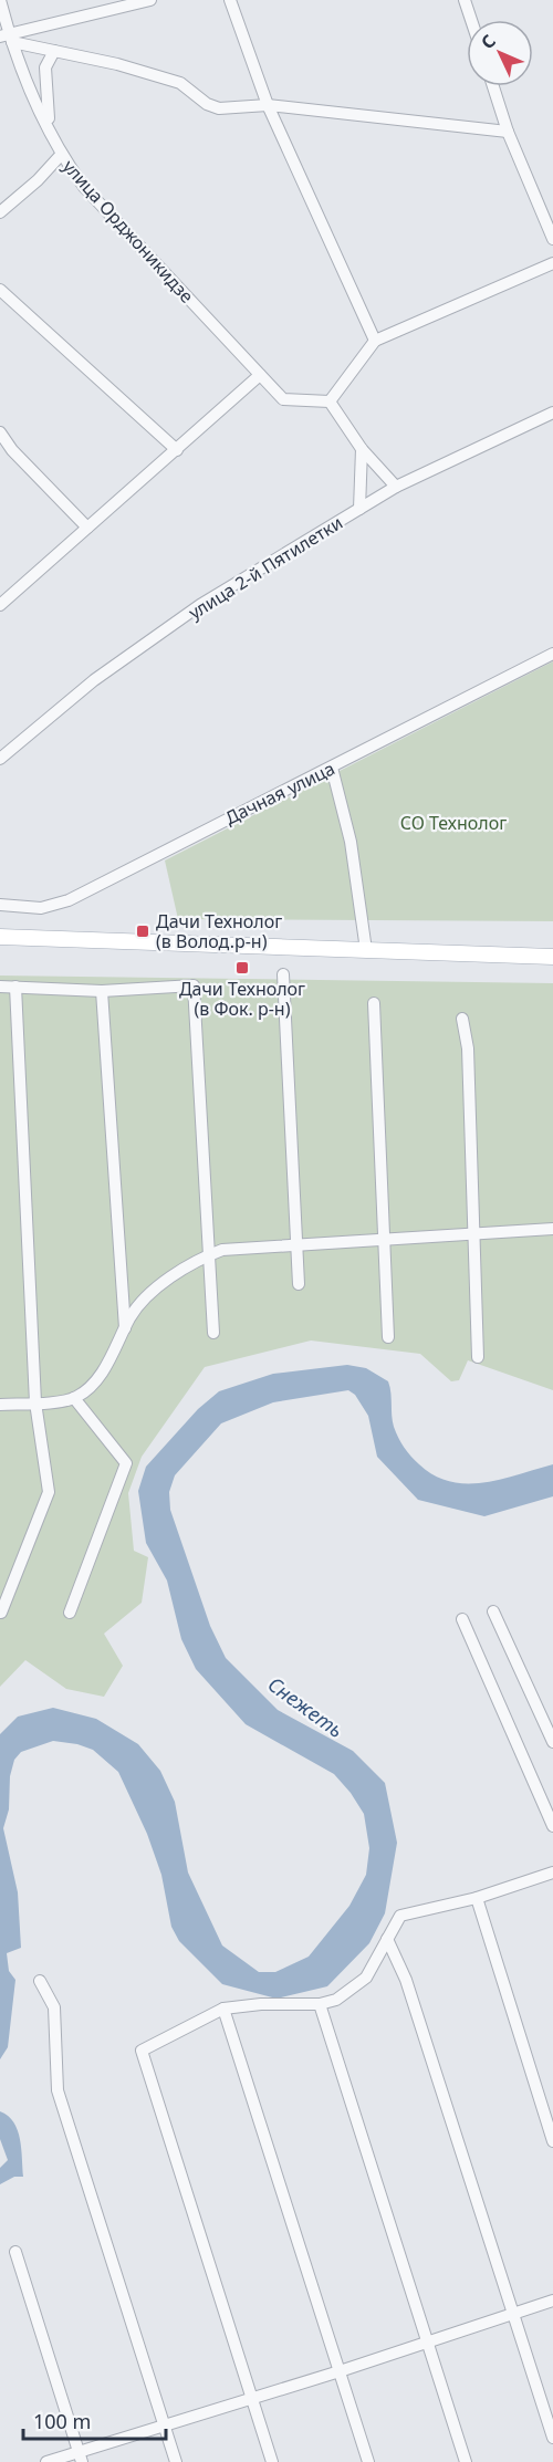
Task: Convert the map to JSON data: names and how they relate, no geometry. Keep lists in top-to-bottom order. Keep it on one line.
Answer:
{"streets":{"street":["улица Орджоникидзе","улица 2-й Пятилетки","Дачная улица"]},"water":["Снежеть"],"parks":["СО Технолог"],"places":{"transit":["Дачи Технолог (в Волод.р-н)","Дачи Технолог (в Фок. р-н)"]},"scale_bar":"100 m","north":"top left"}
